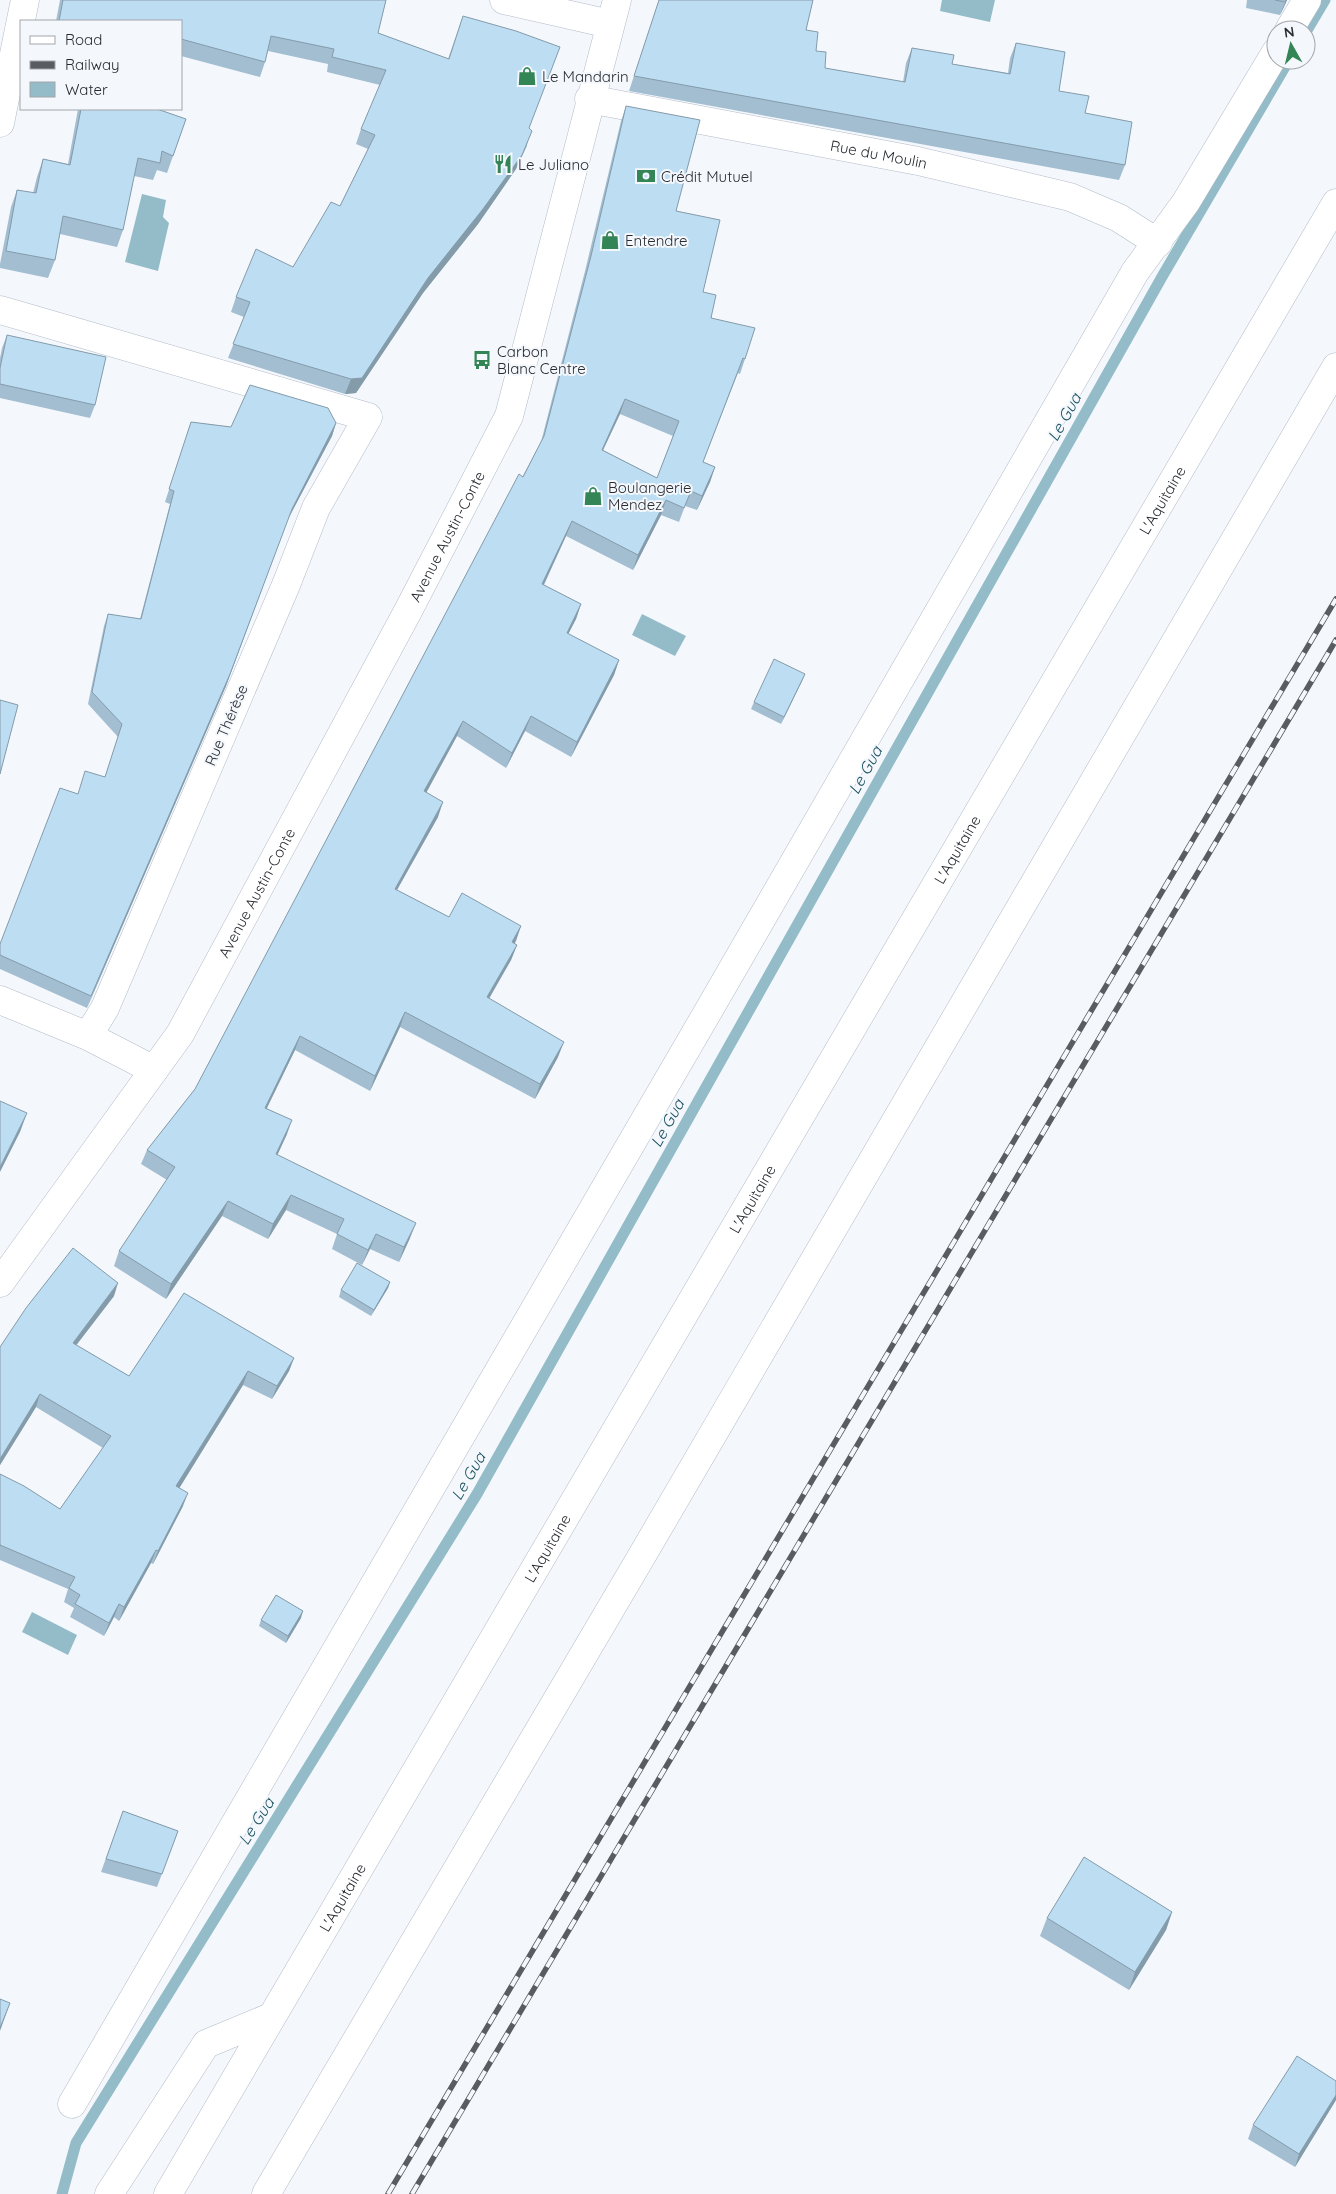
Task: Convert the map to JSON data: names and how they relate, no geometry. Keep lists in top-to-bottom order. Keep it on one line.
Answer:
{"streets":{"main road":["Rue du Moulin","L'Aquitaine","Avenue Austin-Conte","Rue Thérèse"]},"crossings":[["Rue du Moulin","Avenue Austin-Conte"]],"water":["Le Gua"],"places":{"shop":["Le Mandarin","Entendre","Boulangerie Mendez"],"restaurant":["Le Juliano"],"bank":["Crédit Mutuel"],"bus stop":["Carbon Blanc Centre"]},"legend":["Road","Railway","Water"],"north":"top"}
